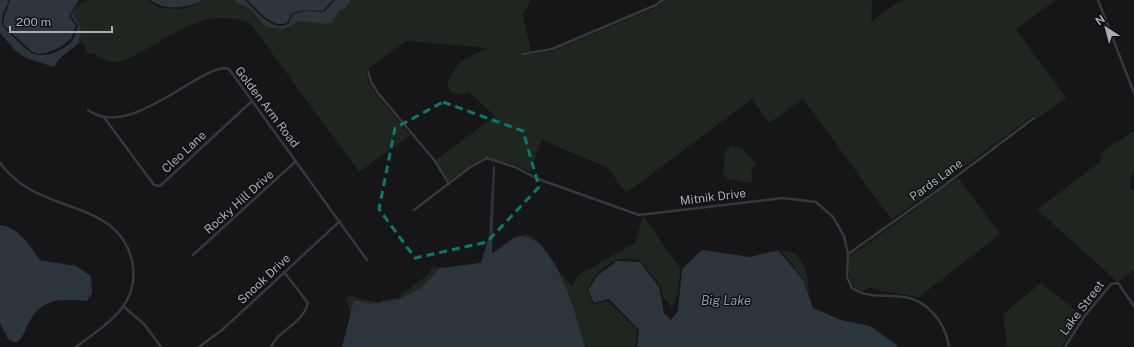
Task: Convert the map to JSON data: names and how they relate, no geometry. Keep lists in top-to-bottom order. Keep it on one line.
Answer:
{"streets":{"street":["Golden Arm Road","Cleo Lane","Pards Lane","Mitnik Drive","Rocky Hill Drive","Snook Drive","Lake Street"]},"crossings":[["Golden Arm Road","Cleo Lane"],["Golden Arm Road","Rocky Hill Drive"],["Golden Arm Road","Snook Drive"],["Pards Lane","Mitnik Drive"]],"water":["Big Lake"],"scale_bar":"200 m","north":"top left"}
